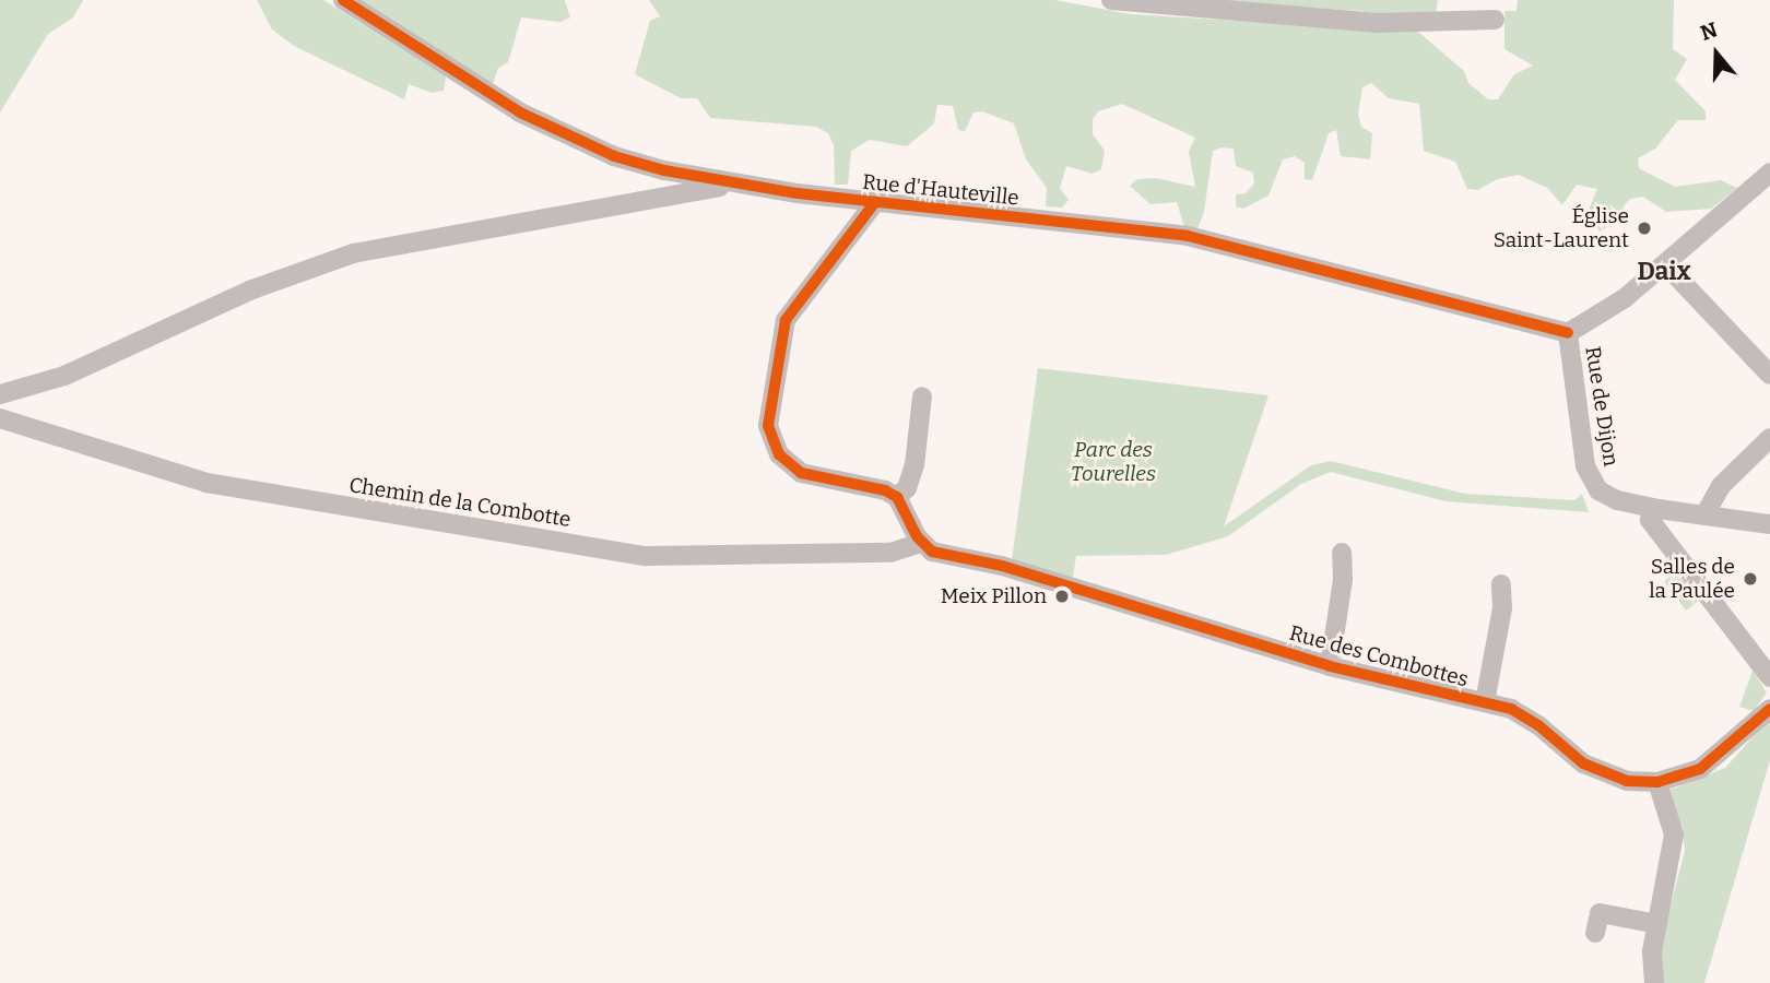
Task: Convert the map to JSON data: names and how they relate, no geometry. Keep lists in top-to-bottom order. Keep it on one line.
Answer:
{"streets":{"street":["Rue d'Hauteville","Rue de Dijon","Chemin de la Combotte","Rue des Combottes"]},"crossings":[["Rue d'Hauteville","Rue de Dijon"],["Chemin de la Combotte","Rue des Combottes"]],"districts":["Daix"],"parks":["Parc des Tourelles"],"places":["Église Saint-Laurent","Salles de la Paulée","Meix Pillon"],"north":"top"}
